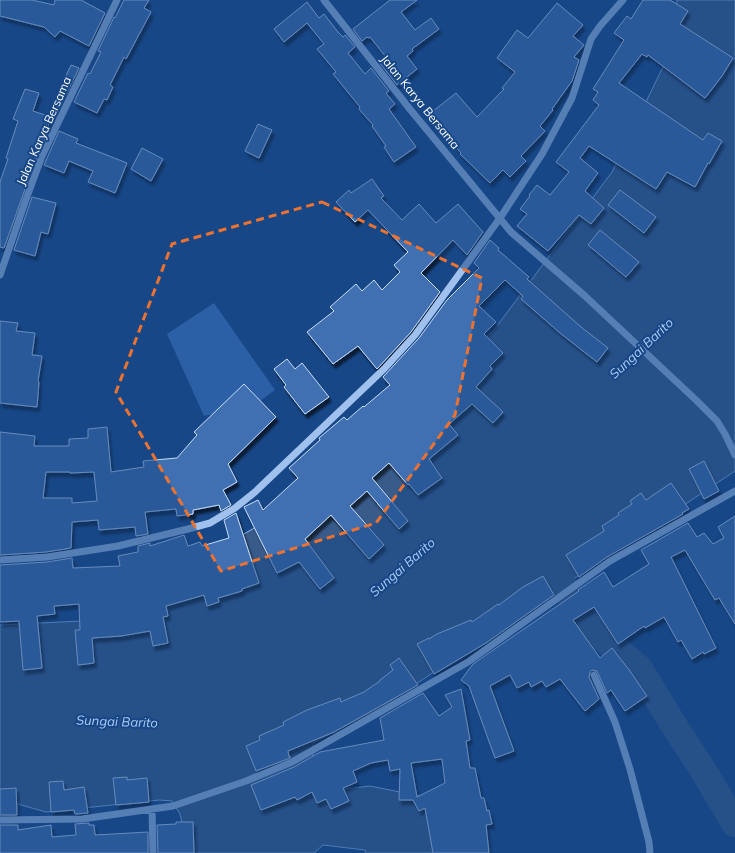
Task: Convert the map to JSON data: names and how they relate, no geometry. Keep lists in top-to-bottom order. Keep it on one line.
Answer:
{"streets":{"street":["Jalan Karya Bersama"]},"water":["Sungai Barito"]}
